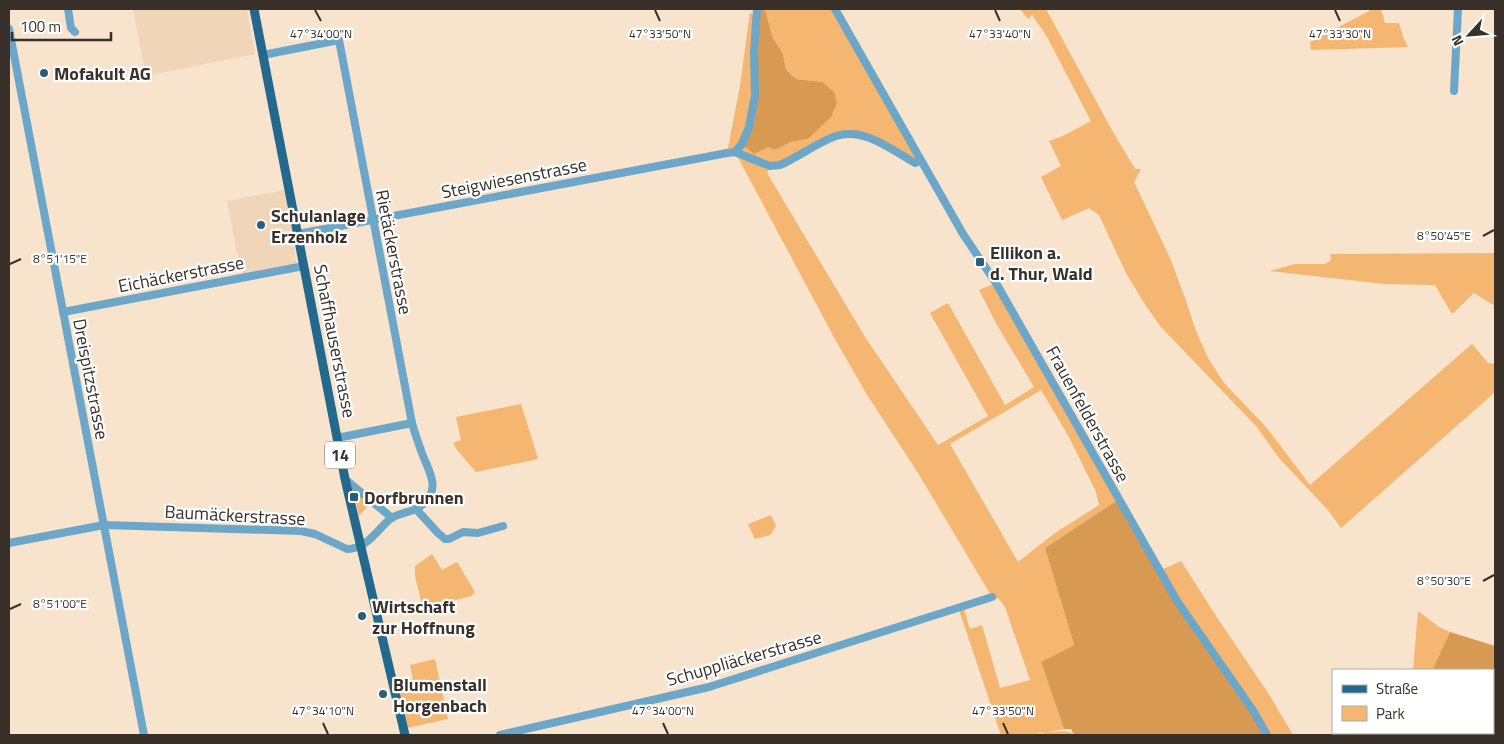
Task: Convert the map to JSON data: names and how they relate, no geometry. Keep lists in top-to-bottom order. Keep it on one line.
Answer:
{"streets":{"main road":["Schaffhauserstrasse","14"],"street":["Steigwiesenstrasse","Rietäckerstrasse","Eichäckerstrasse","Dreispitzstrasse","Frauenfelderstrasse","Baumäckerstrasse","Schuppliäckerstrasse"]},"crossings":[["Steigwiesenstrasse","Rietäckerstrasse"],["Steigwiesenstrasse","Schaffhauserstrasse"],["Rietäckerstrasse","Schaffhauserstrasse"],["Rietäckerstrasse","Baumäckerstrasse"],["Eichäckerstrasse","Schaffhauserstrasse"],["Eichäckerstrasse","Dreispitzstrasse"],["Schaffhauserstrasse","Baumäckerstrasse"],["Dreispitzstrasse","Baumäckerstrasse"]],"places":{"other":["Mofakult AG","Schulanlage Erzenholz","Wirtschaft zur Hoffnung","Blumenstall Horgenbach"],"transit":["Ellikon a. d. Thur, Wald","Dorfbrunnen"]},"legend":["Straße","Park"],"scale_bar":"100 m","north":"bottom left","coordinates":["47°34'00\"N","47°33'50\"N","47°33'40\"N","47°33'30\"N","8°50'45\"E","8°51'15\"E","8°50'30\"E","8°51'00\"E","47°34'10\"N"]}
